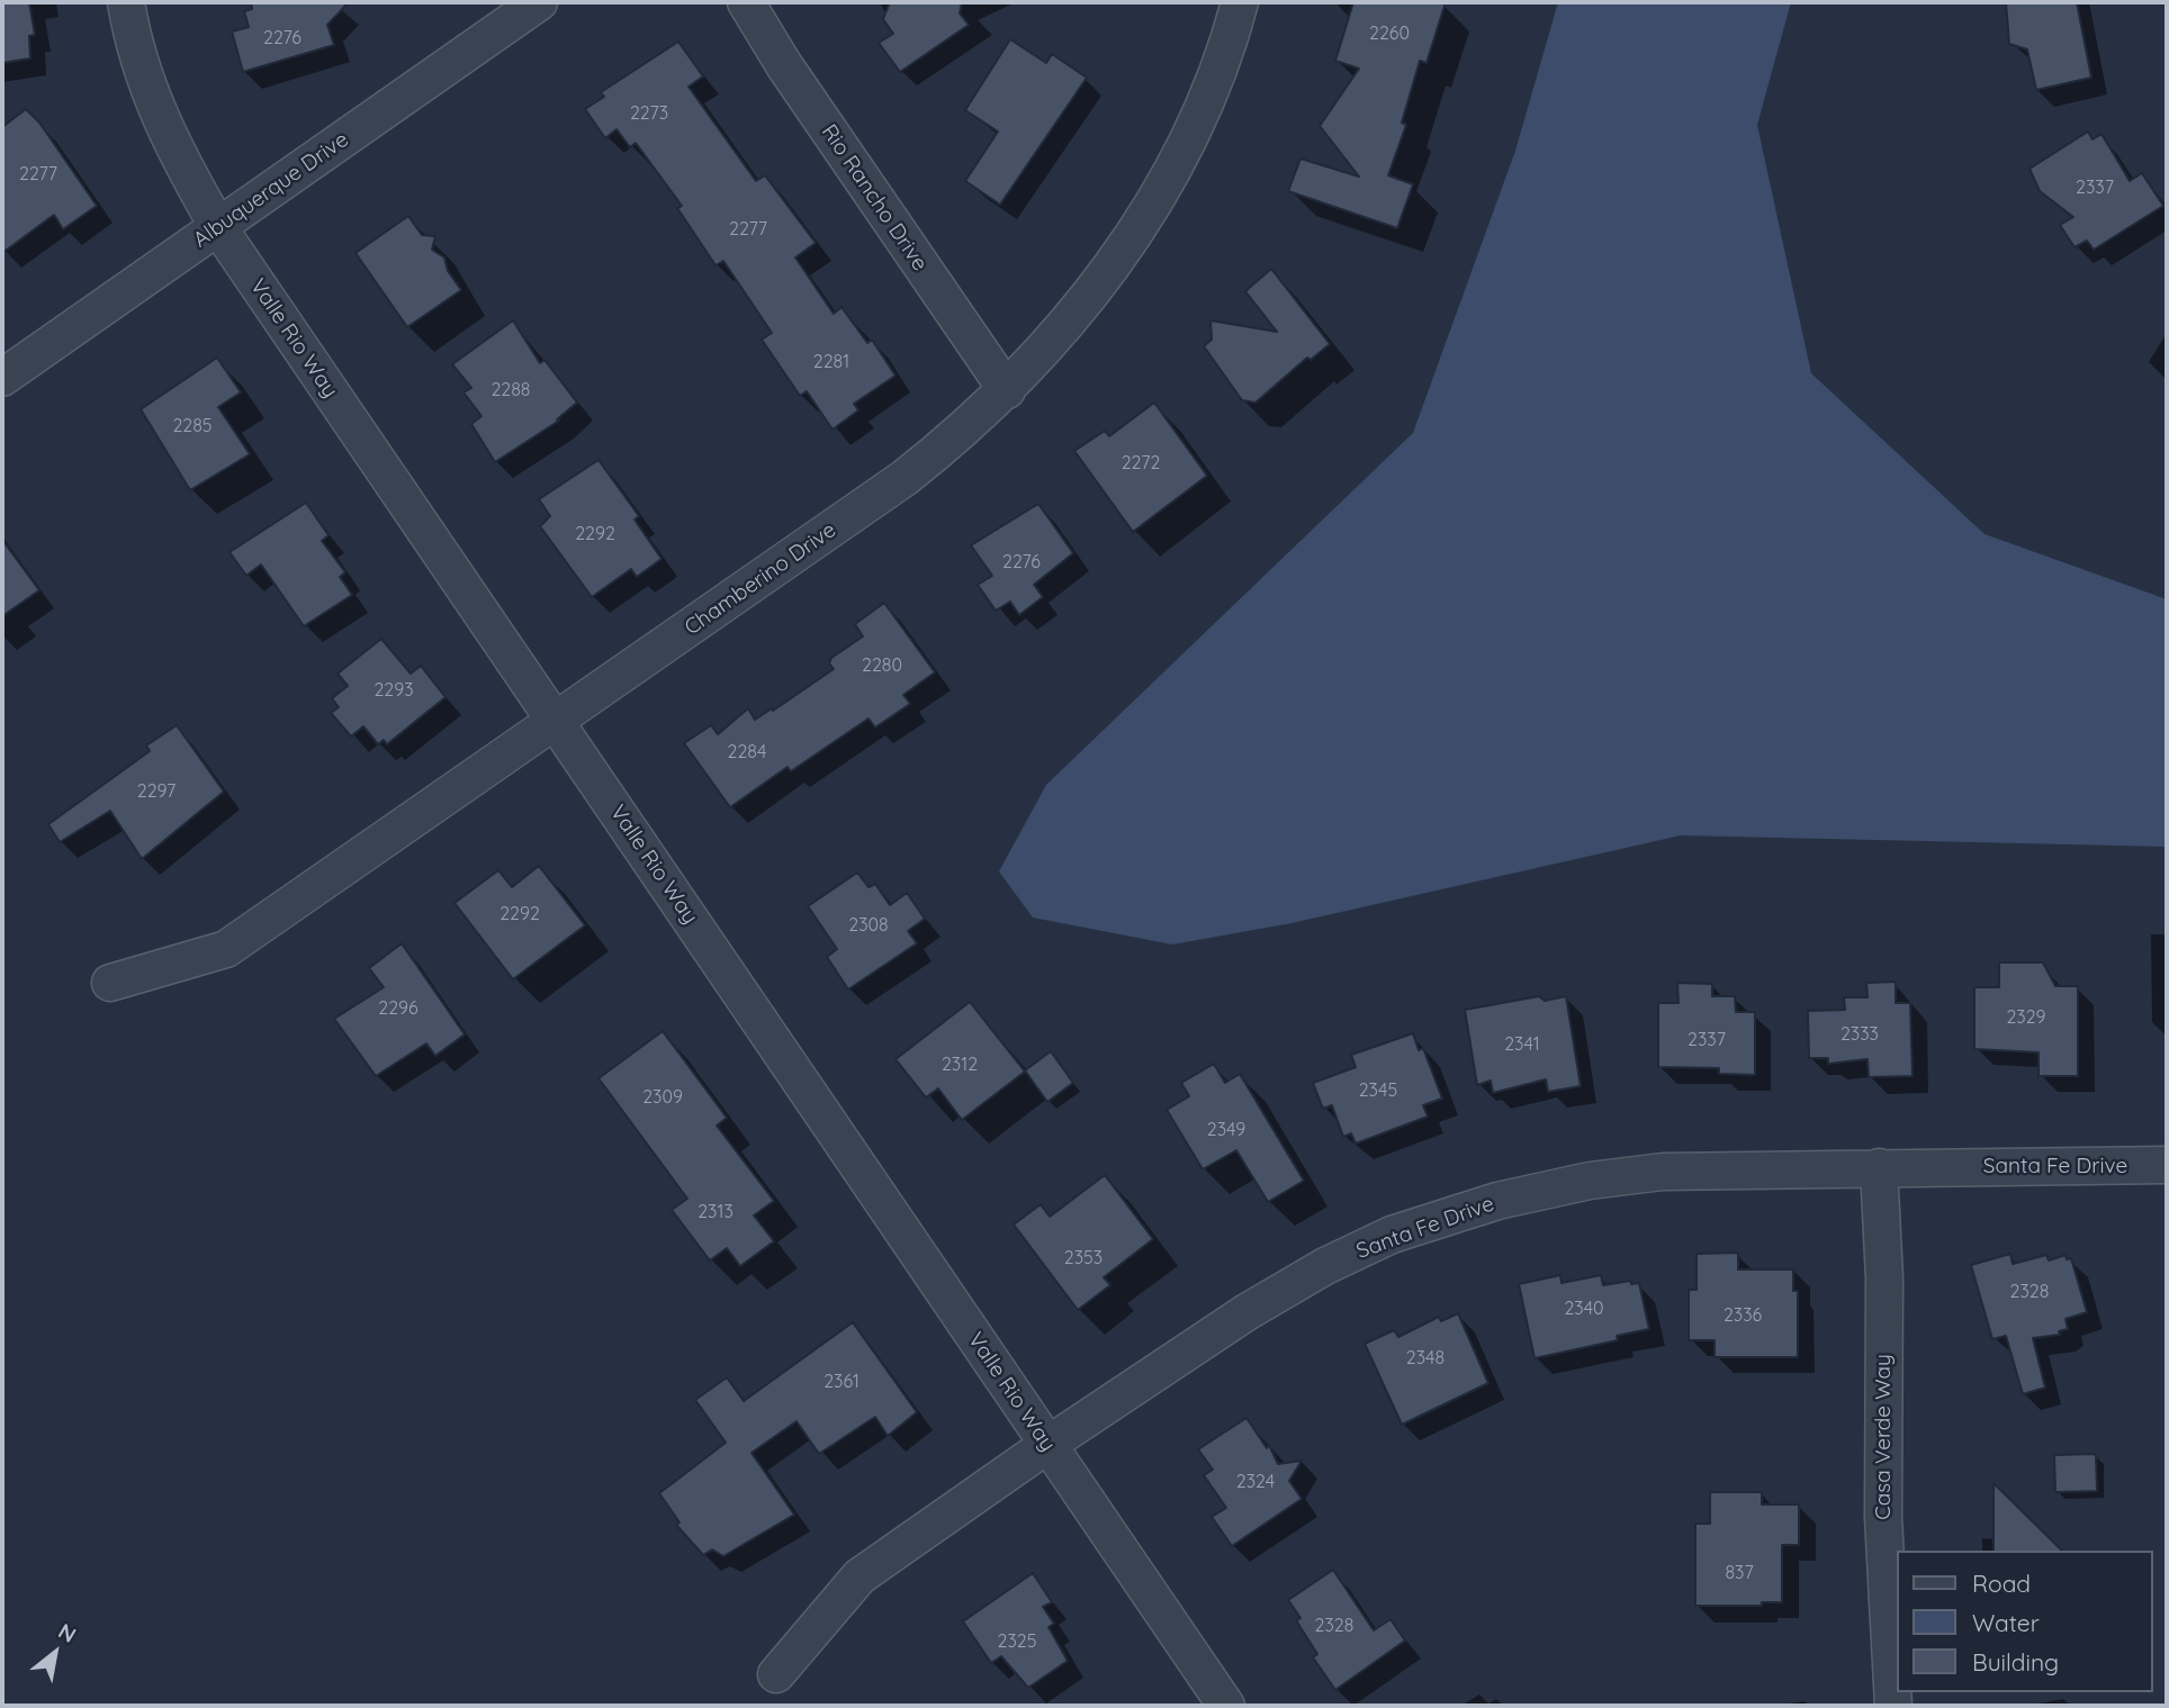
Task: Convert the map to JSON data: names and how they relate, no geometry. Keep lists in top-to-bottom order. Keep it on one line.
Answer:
{"streets":{"street":["Albuquerque Drive","Rio Rancho Drive","Valle Rio Way","Chamberino Drive","Santa Fe Drive","Casa Verde Way"]},"crossings":[["Albuquerque Drive","Valle Rio Way"],["Rio Rancho Drive","Chamberino Drive"],["Valle Rio Way","Chamberino Drive"],["Valle Rio Way","Santa Fe Drive"],["Santa Fe Drive","Casa Verde Way"]],"house_numbers":["2260","2276","2273","2277","2337","2277","2281","2288","2285","2272","2292","2276","2280","2293","2284","2297","2292","2308","2296","2329","2333","2337","2341","2312","2345","2309","2349","2313","2353","2328","2340","2336","2348","2361","2324","837","2328","2325"],"legend":["Road","Water","Building"],"north":"top right"}
